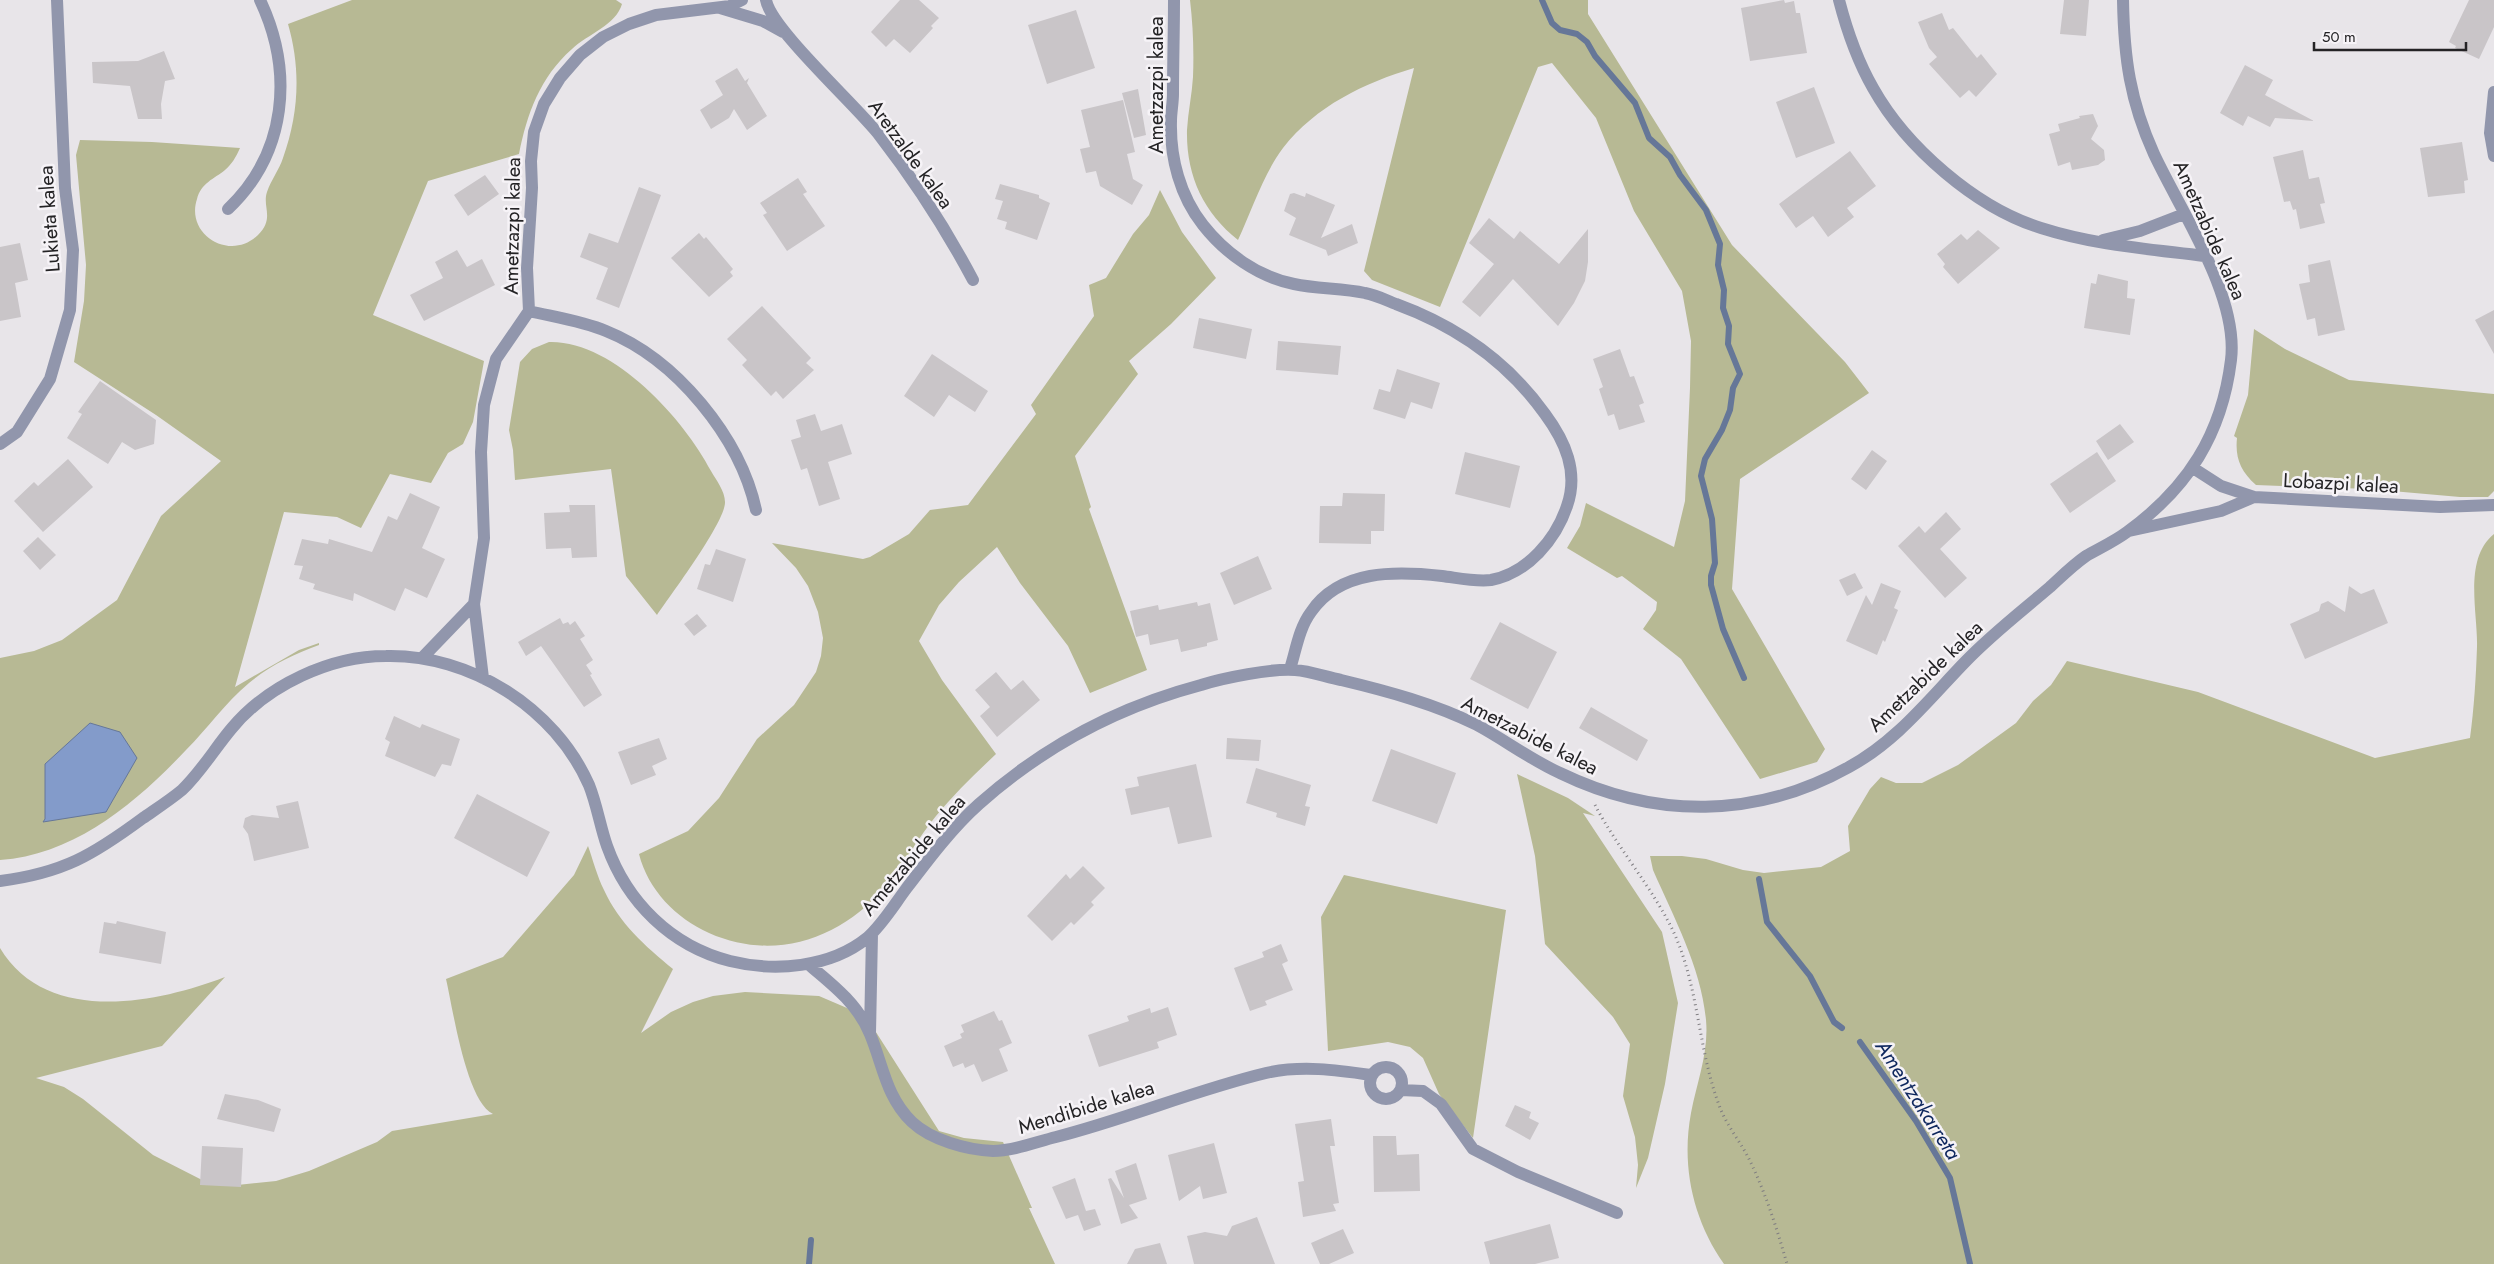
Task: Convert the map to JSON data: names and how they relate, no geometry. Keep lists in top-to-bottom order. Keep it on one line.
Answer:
{"streets":{"street":["Ametzazpi kalea","Aretzalde kalea","Lukieta kalea","Ametzabide kalea","Lobazpi kalea","Mendibide kalea"]},"crossings":[["Ametzazpi kalea","Aretzalde kalea"],["Ametzazpi kalea","Ametzabide kalea"],["Ametzabide kalea","Lobazpi kalea"]],"water":["Amentzakarreta"],"scale_bar":"50 m"}
